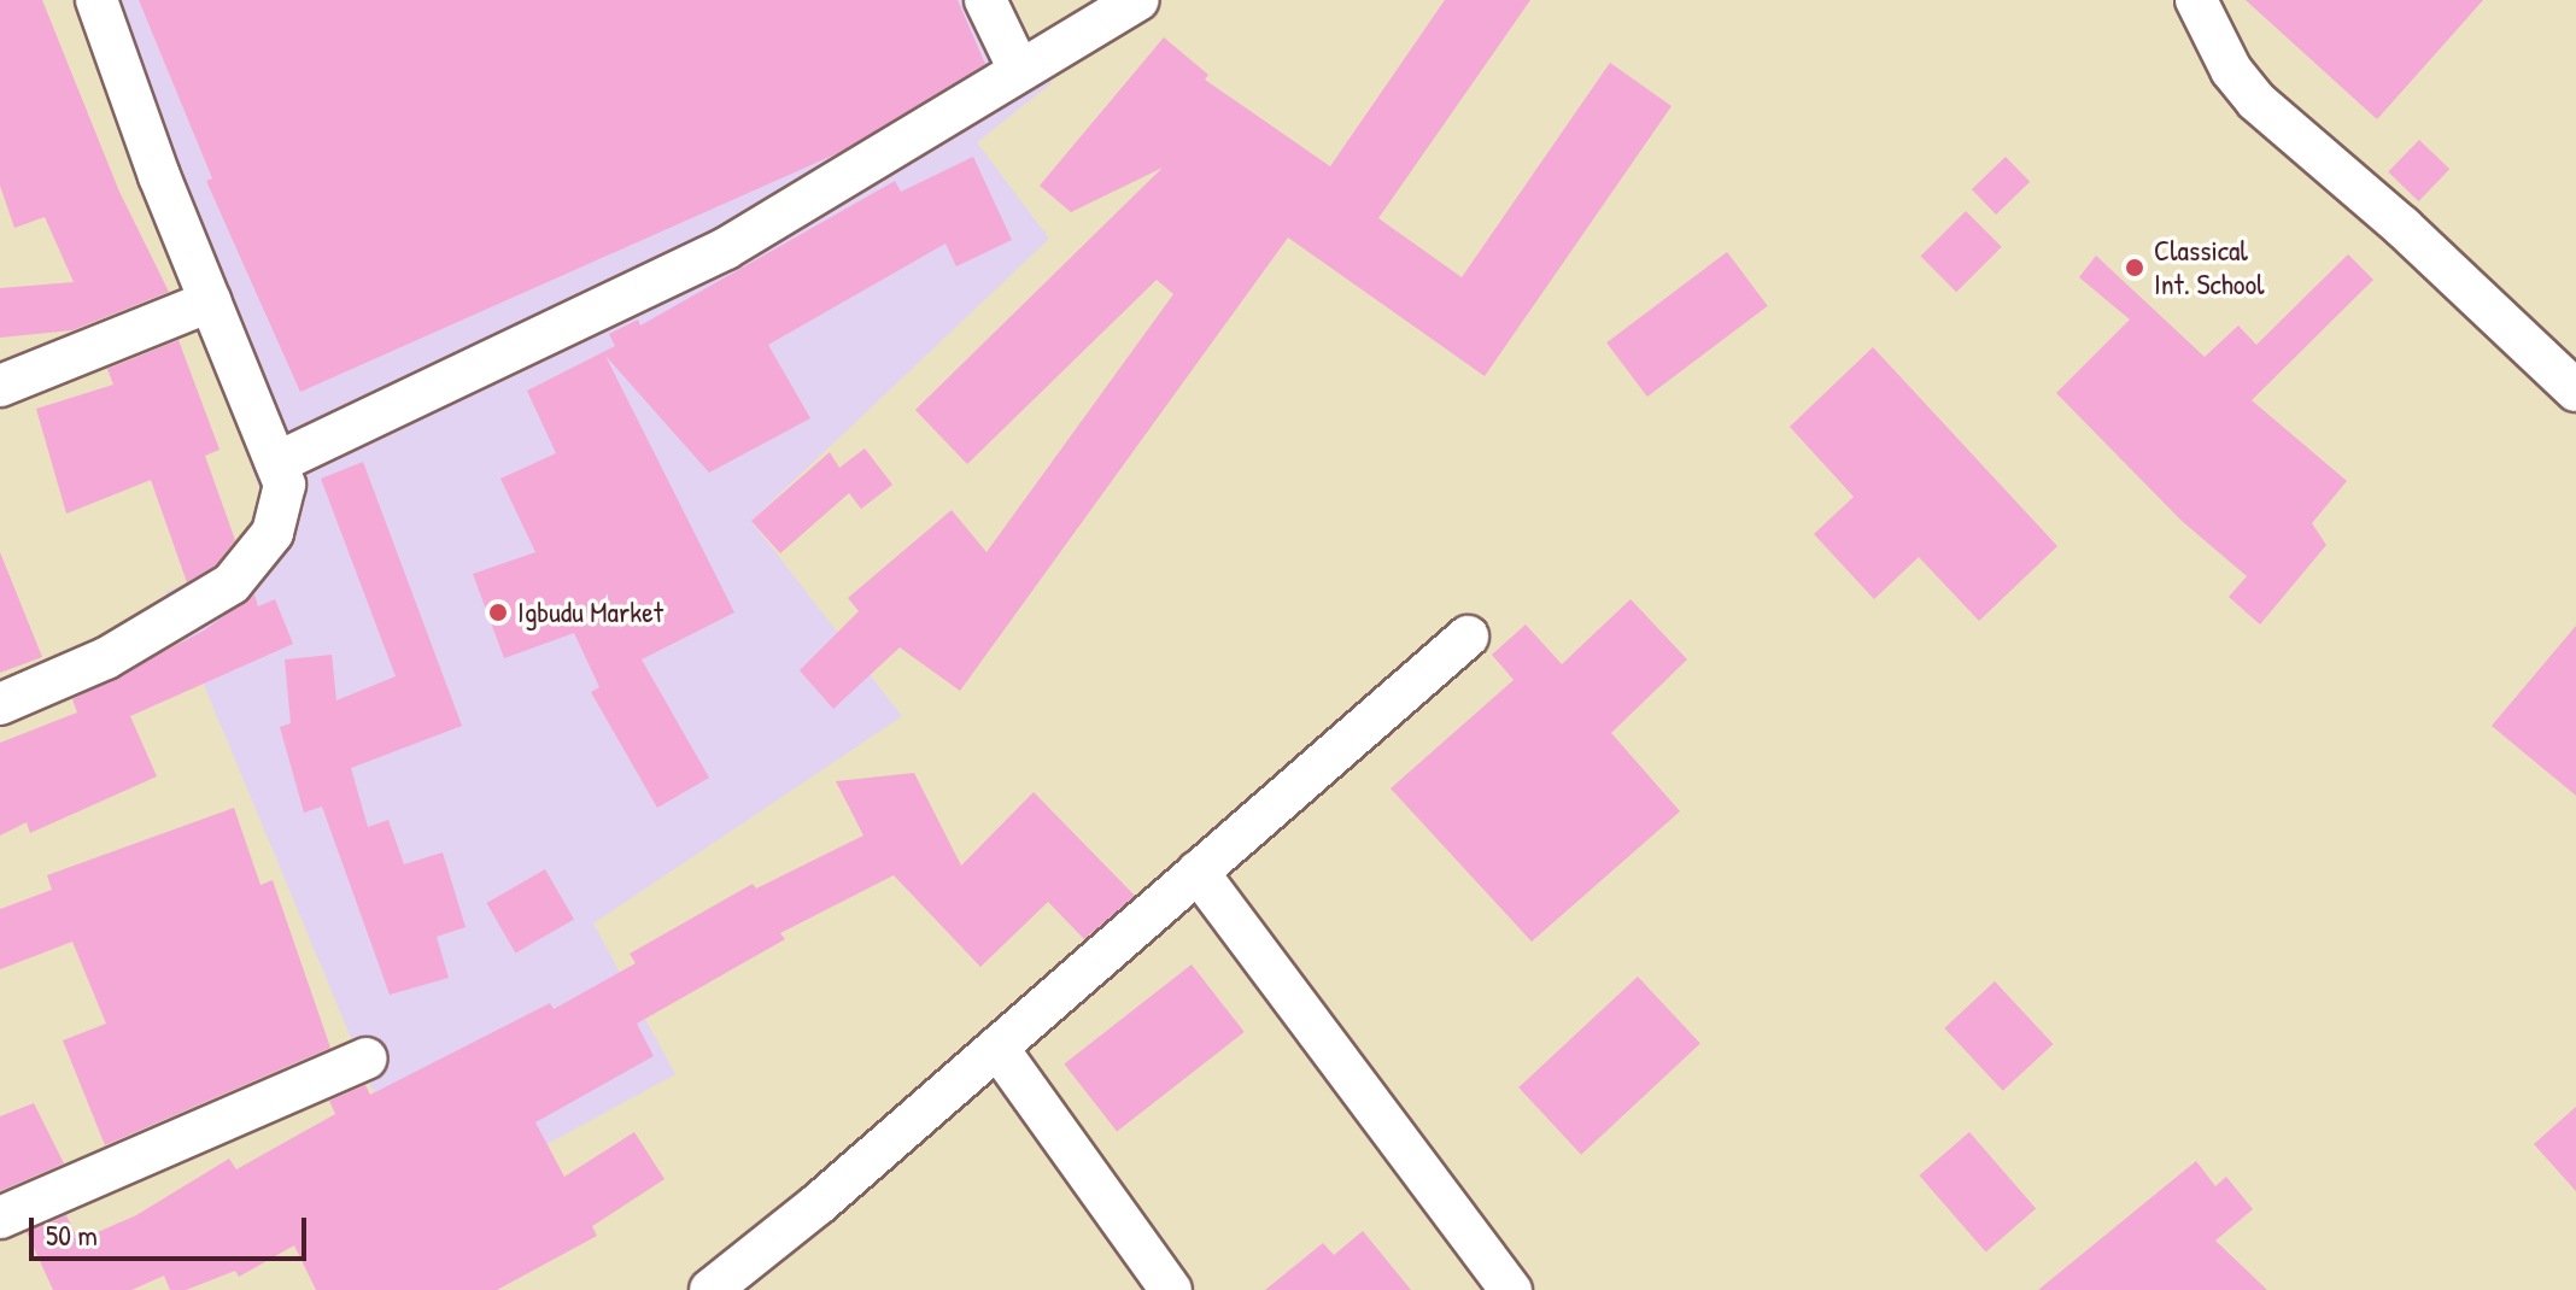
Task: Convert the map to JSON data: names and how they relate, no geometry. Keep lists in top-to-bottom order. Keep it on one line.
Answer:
{"places":["Classical Int. School","Igbudu Market"],"scale_bar":"50 m"}
